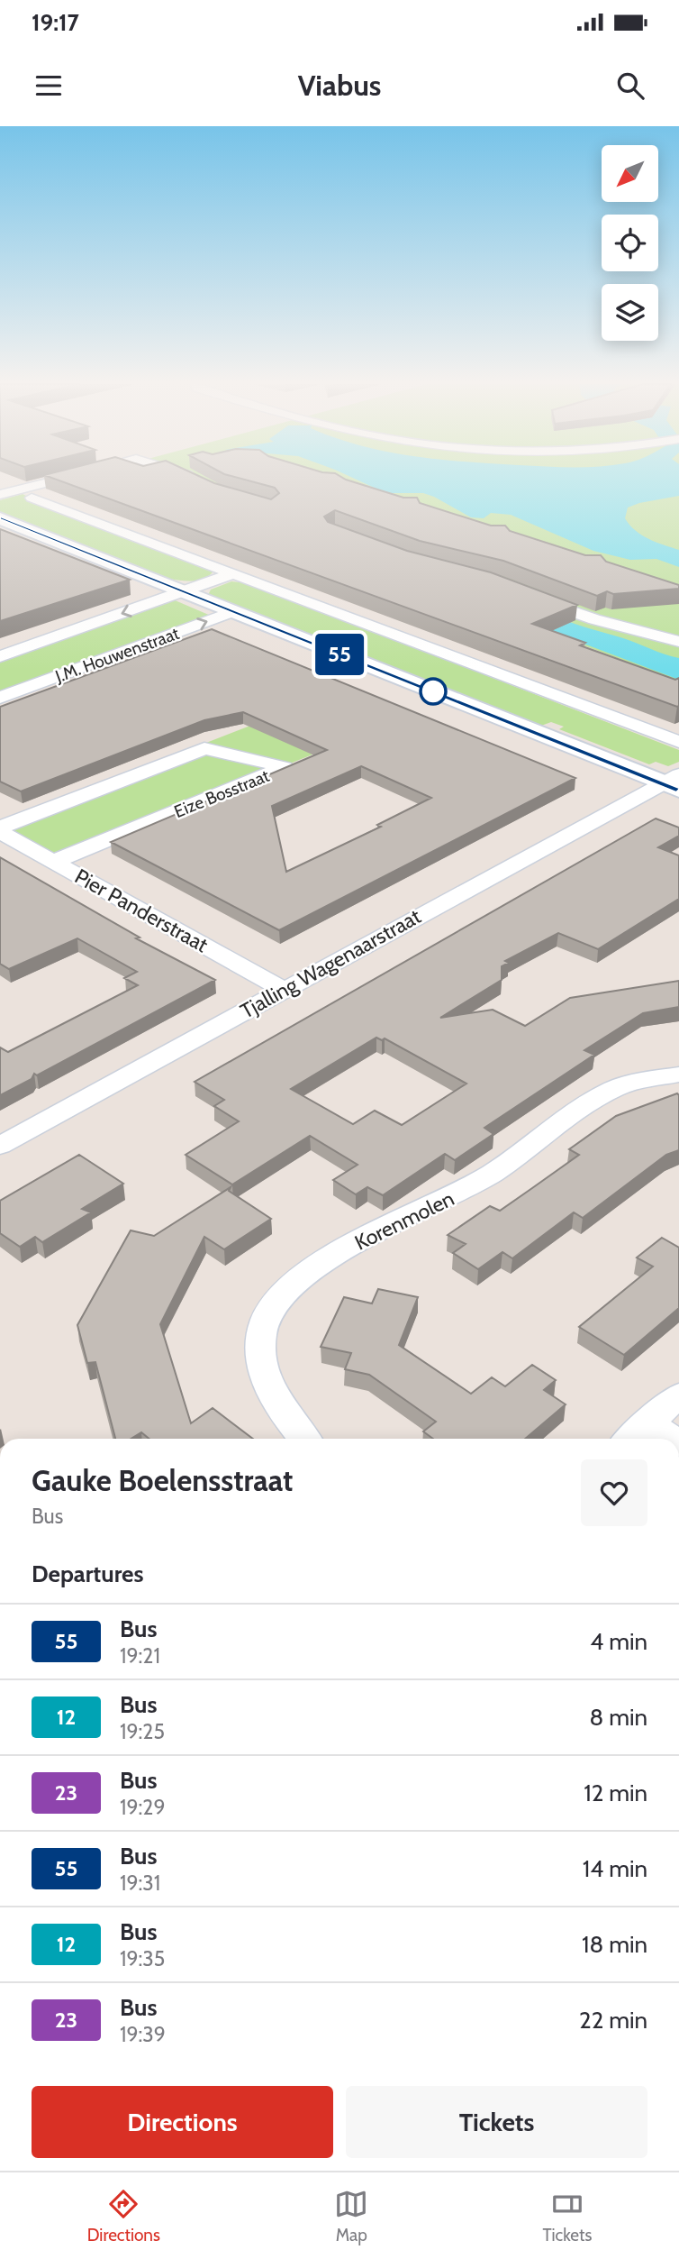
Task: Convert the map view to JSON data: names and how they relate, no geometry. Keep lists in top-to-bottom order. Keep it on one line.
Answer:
{"streets":{"street":["J.M. Houwenstraat","Eize Bosstraat","Pier Panderstraat","Tjalling Wagenaarstraat","Korenmolen"]},"crossings":[["Eize Bosstraat","Pier Panderstraat"],["Pier Panderstraat","Tjalling Wagenaarstraat"]],"lines":["bus line 55"],"north":"bottom left","page":{"status":"19:17","header":"Viabus","on_map":"55","heading":[["Gauke Boelensstraat","Bus"],"Departures"],"list":[{"mark":"55","name":"Bus","note":"19:21","value":"4 min"},{"mark":"12","name":"Bus","note":"19:25","value":"8 min"},{"mark":"23","name":"Bus","note":"19:29","value":"12 min"},{"mark":"55","name":"Bus","note":"19:31","value":"14 min"},{"mark":"12","name":"Bus","note":"19:35","value":"18 min"},{"mark":"23","name":"Bus","note":"19:39","value":"22 min"}],"buttons":["Directions","Tickets"],"tabs":["Directions","Map","Tickets"]}}
